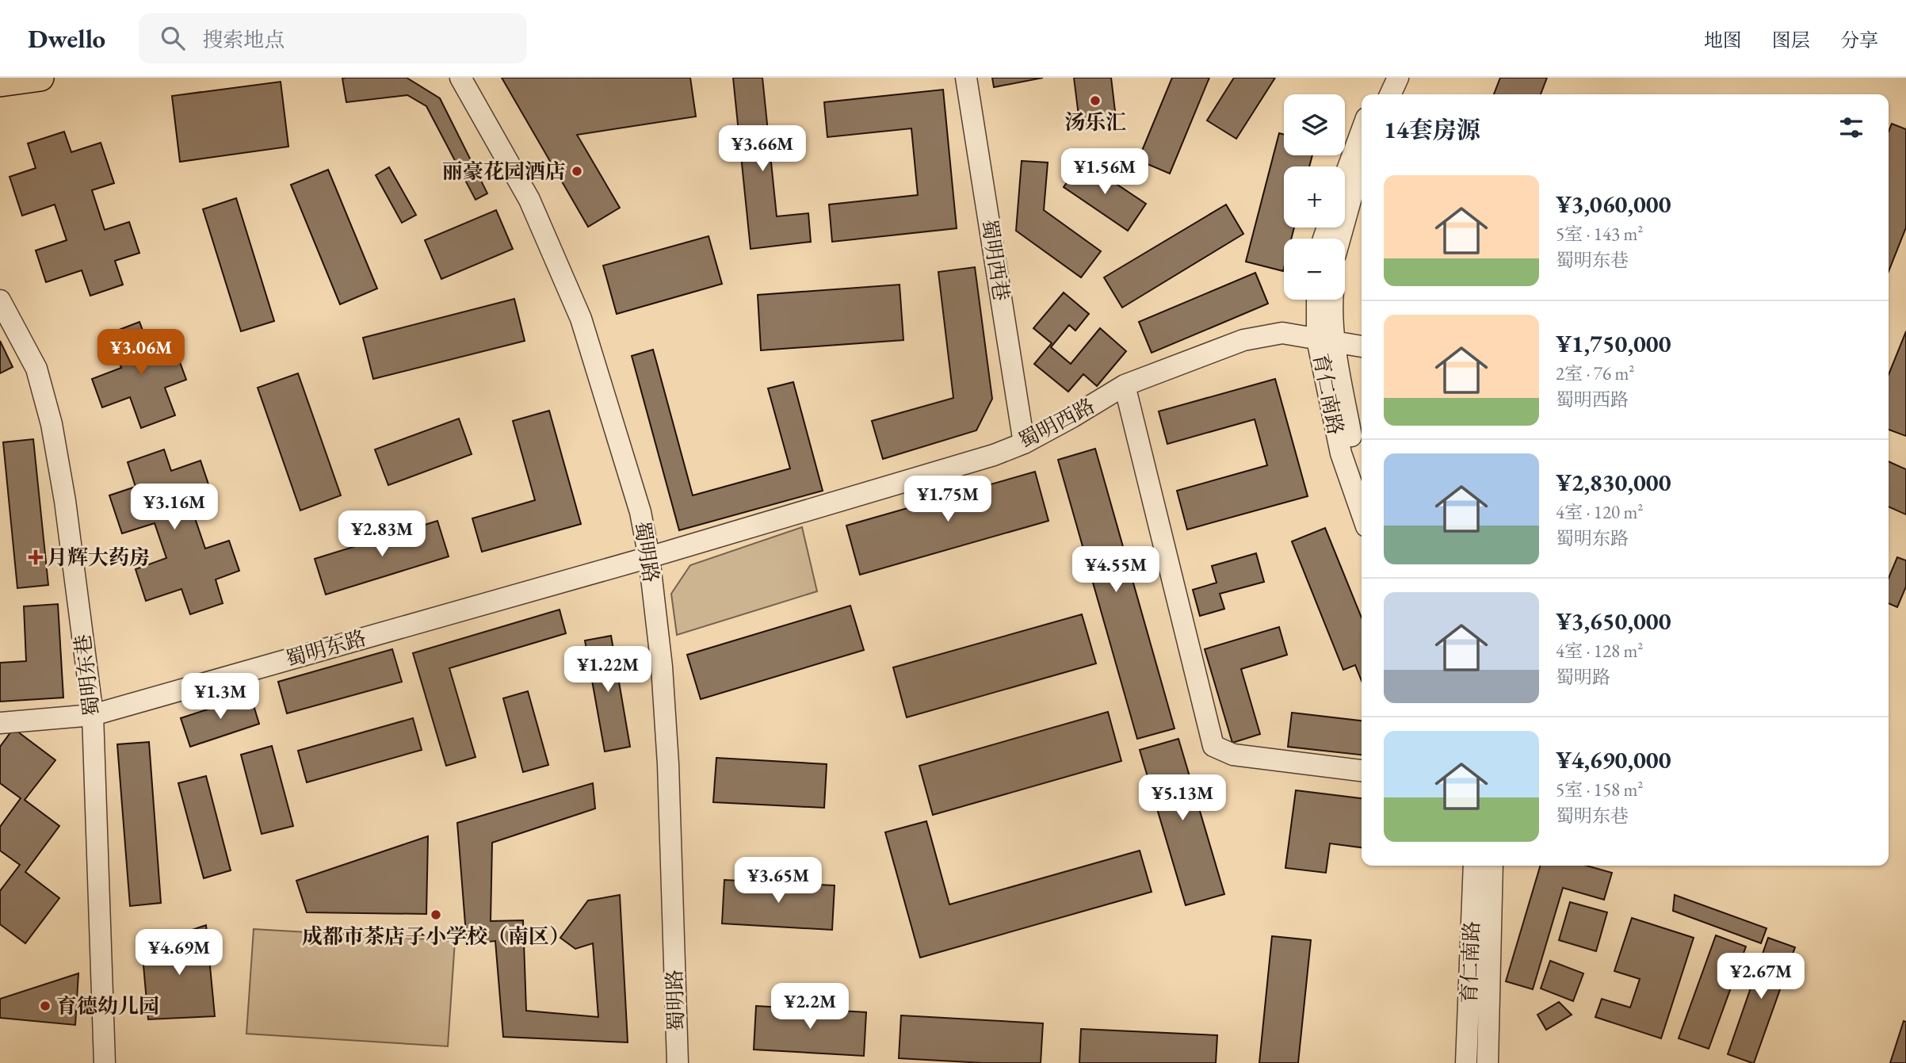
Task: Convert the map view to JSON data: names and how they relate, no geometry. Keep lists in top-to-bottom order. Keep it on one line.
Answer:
{"streets":{"street":["蜀明西巷","育仁南路","蜀明西路","蜀明路","蜀明东路","蜀明东巷"]},"crossings":[["蜀明西巷","蜀明西路"],["育仁南路","蜀明西路"],["蜀明西路","蜀明路"],["蜀明西路","蜀明东路"],["蜀明路","蜀明东路"],["蜀明东路","蜀明东巷"]],"places":{"other":["汤乐汇","丽豪花园酒店","成都市茶店子小学校（南区）","育德幼儿园"],"health":["月辉大药房"]},"page":{"header":"Dwello","search":"搜索地点","nav":["地图","图层","分享"],"map_buttons":["+","−"],"heading":"14套房源","price":["¥3.66M","¥1.56M","¥3.06M","¥1.75M","¥3.16M","¥2.83M","¥4.55M","¥1.22M","¥1.3M","¥5.13M","¥3.65M","¥4.69M","¥2.67M","¥2.2M"],"list":[{"name":"¥3,060,000","note":"5室 · 143 m² · 蜀明东巷"},{"name":"¥1,750,000","note":"2室 · 76 m² · 蜀明西路"},{"name":"¥2,830,000","note":"4室 · 120 m² · 蜀明东路"},{"name":"¥3,650,000","note":"4室 · 128 m² · 蜀明路"},{"name":"¥4,690,000","note":"5室 · 158 m² · 蜀明东巷"}]}}
